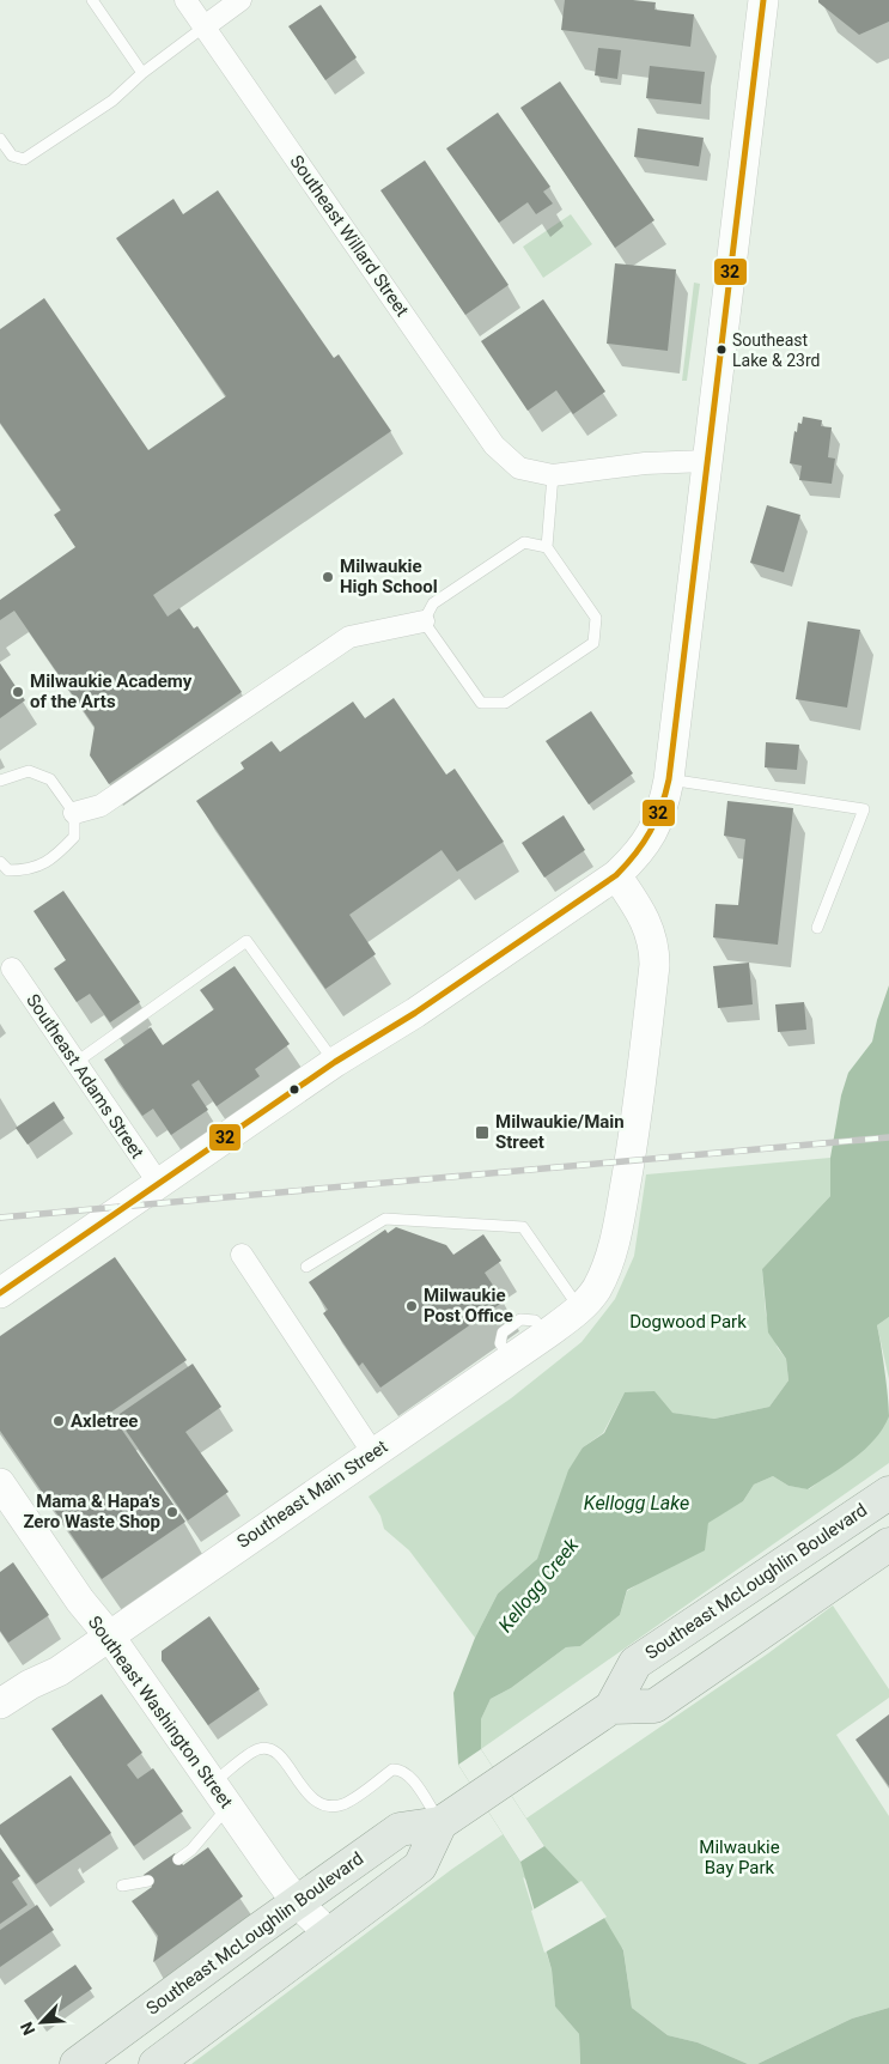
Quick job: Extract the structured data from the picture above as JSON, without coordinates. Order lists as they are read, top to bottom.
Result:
{
  "streets": {
    "main road": ["Southeast McLoughlin Boulevard"],
    "street": [
      "Southeast Willard Street",
      "Southeast Adams Street",
      "Southeast Main Street",
      "Southeast Washington Street"
    ]
  },
  "crossings": [
    ["Southeast Main Street", "Southeast Washington Street"],
    ["Southeast McLoughlin Boulevard", "Southeast Washington Street"]
  ],
  "water": ["Kellogg Lake", "Kellogg Creek"],
  "parks": ["Dogwood Park", "Milwaukie Bay Park"],
  "places": {
    "other": [
      "Southeast Lake & 23rd",
      "Milwaukie High School",
      "Milwaukie Academy of the Arts",
      "Milwaukie Post Office",
      "Axletree",
      "Mama & Hapa's Zero Waste Shop"
    ],
    "transit": ["Milwaukie/Main Street"]
  },
  "lines": ["transit line 32"],
  "north": "bottom left"
}
